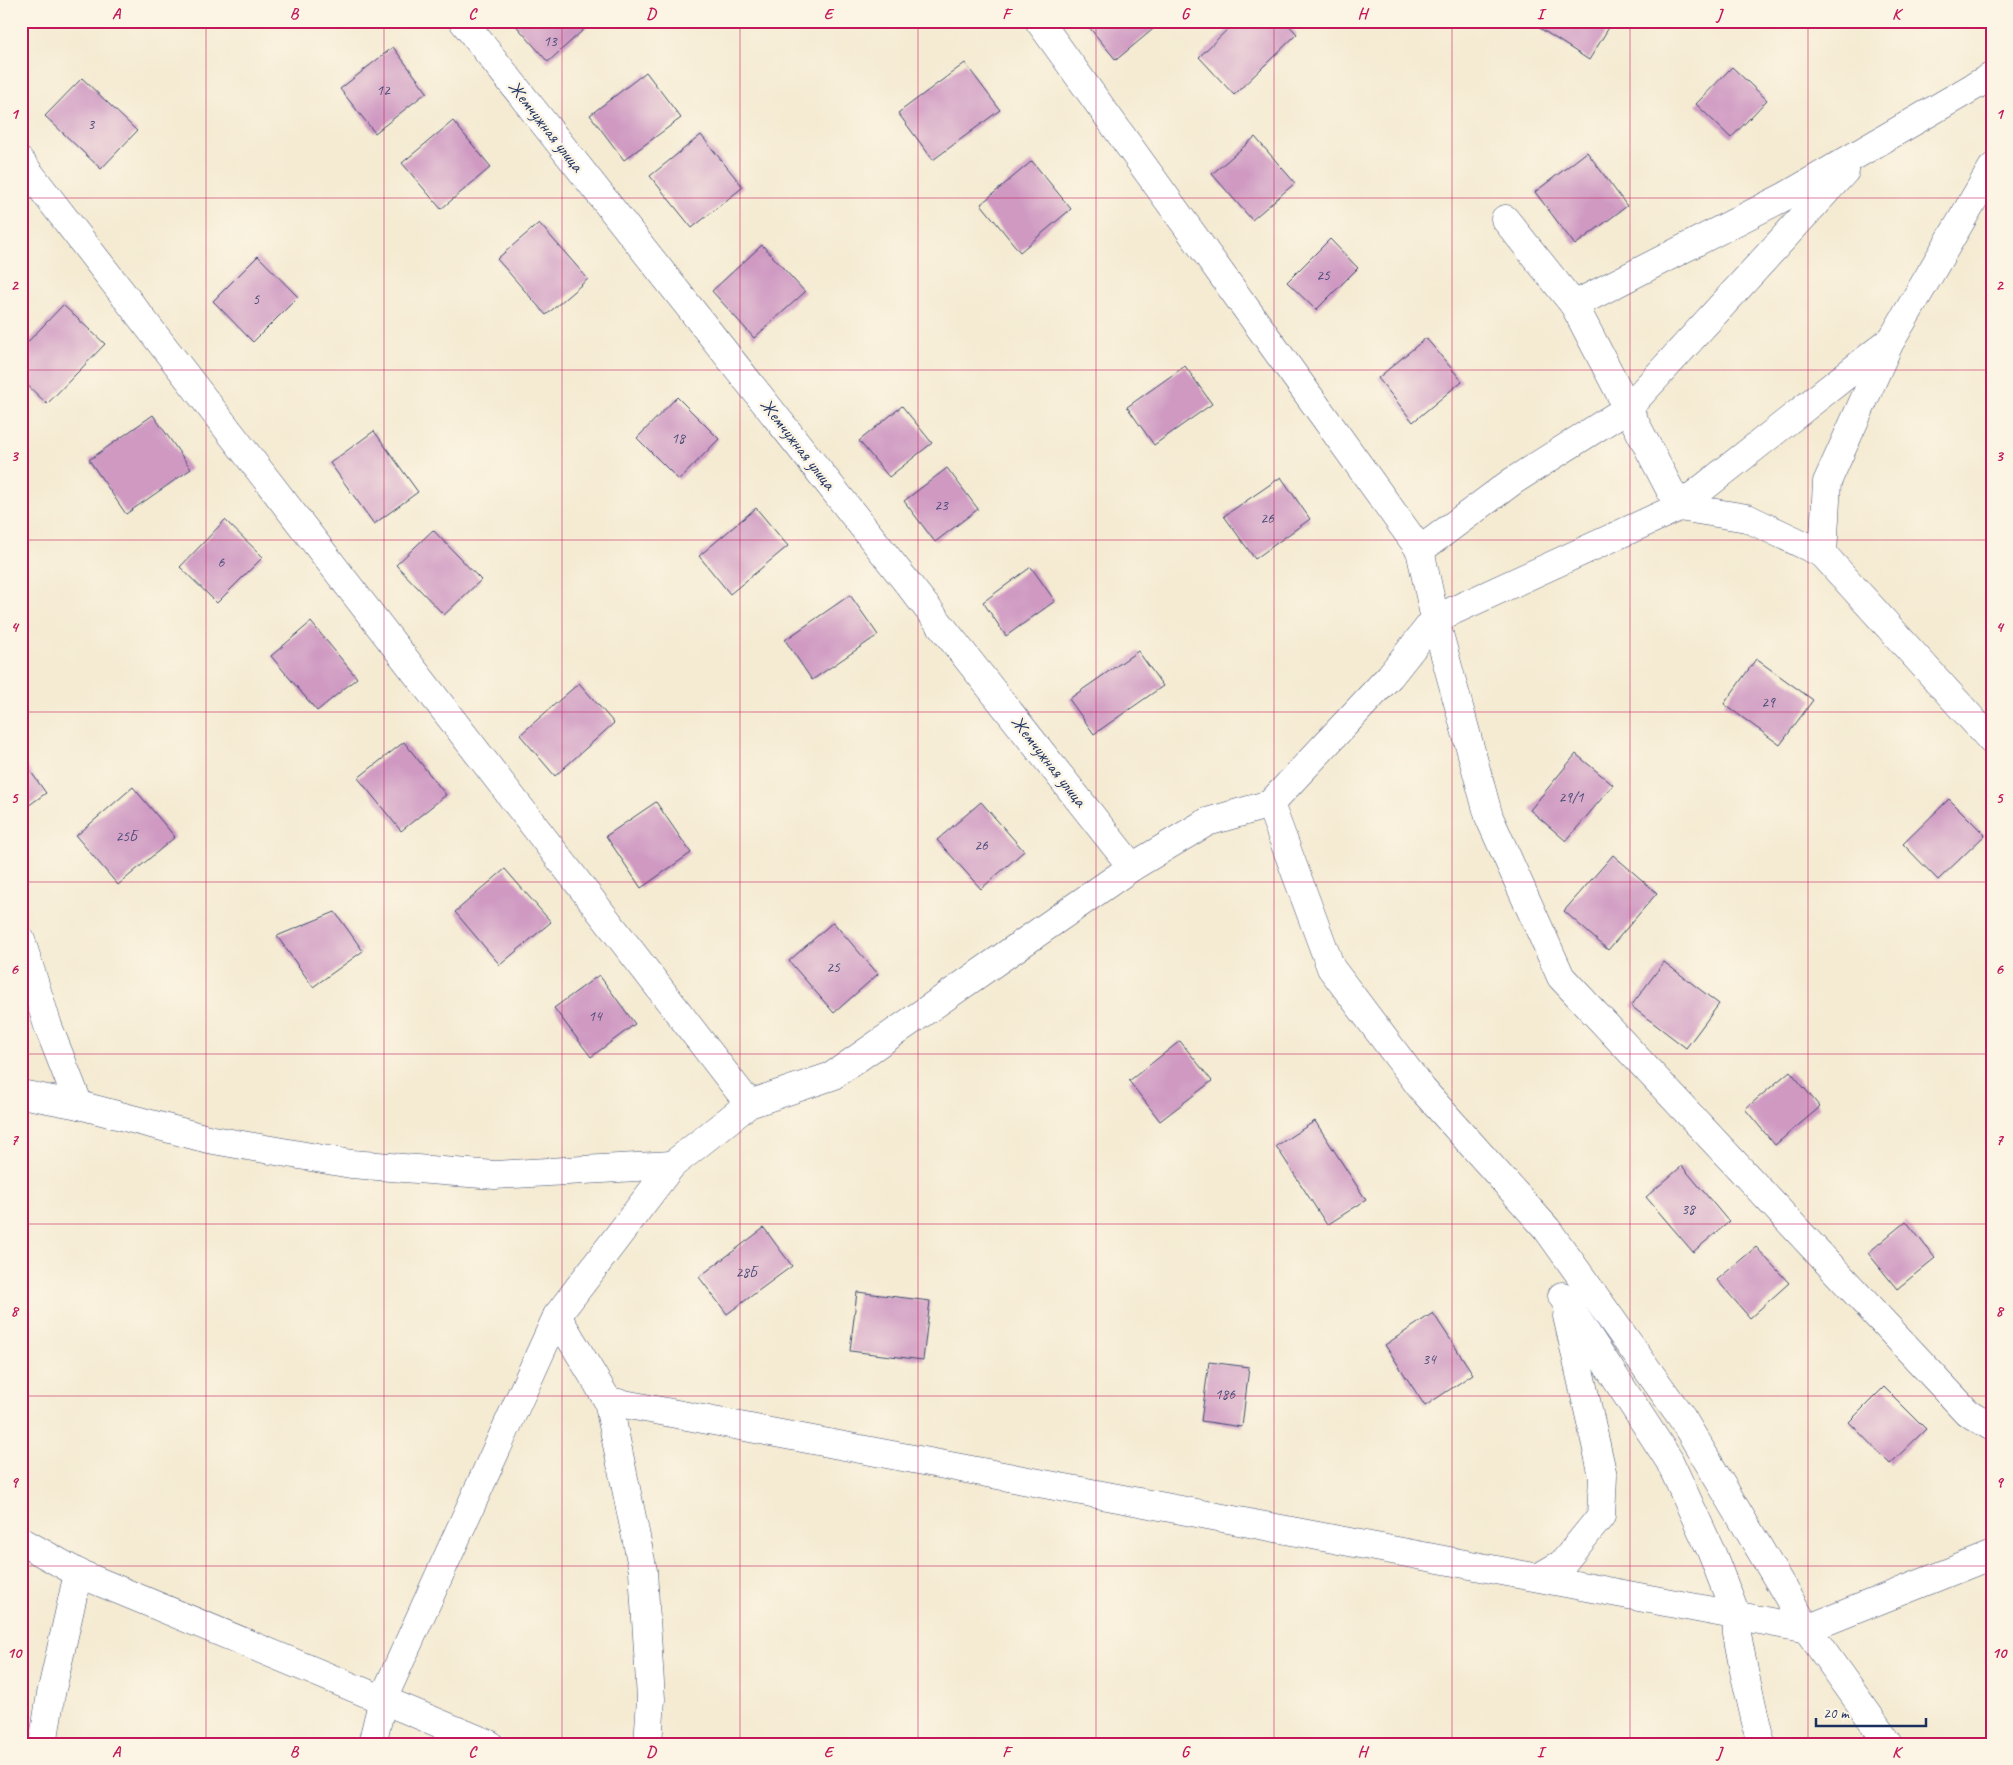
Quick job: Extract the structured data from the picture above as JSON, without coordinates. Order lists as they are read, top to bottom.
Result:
{
  "streets": {
    "street": ["Жемчужная улица"]
  },
  "house_numbers": [
    "13",
    "12",
    "3",
    "25",
    "5",
    "18",
    "23",
    "26",
    "6",
    "29",
    "29/1",
    "25Б",
    "26",
    "25",
    "14",
    "38",
    "28Б",
    "34",
    "186"
  ],
  "scale_bar": "20 m",
  "grid": {
    "columns": [
      "A",
      "B",
      "C",
      "D",
      "E",
      "F",
      "G",
      "H",
      "I",
      "J",
      "K"
    ],
    "rows": [
      "1",
      "2",
      "3",
      "4",
      "5",
      "6",
      "7",
      "8",
      "9",
      "10"
    ]
  }
}
